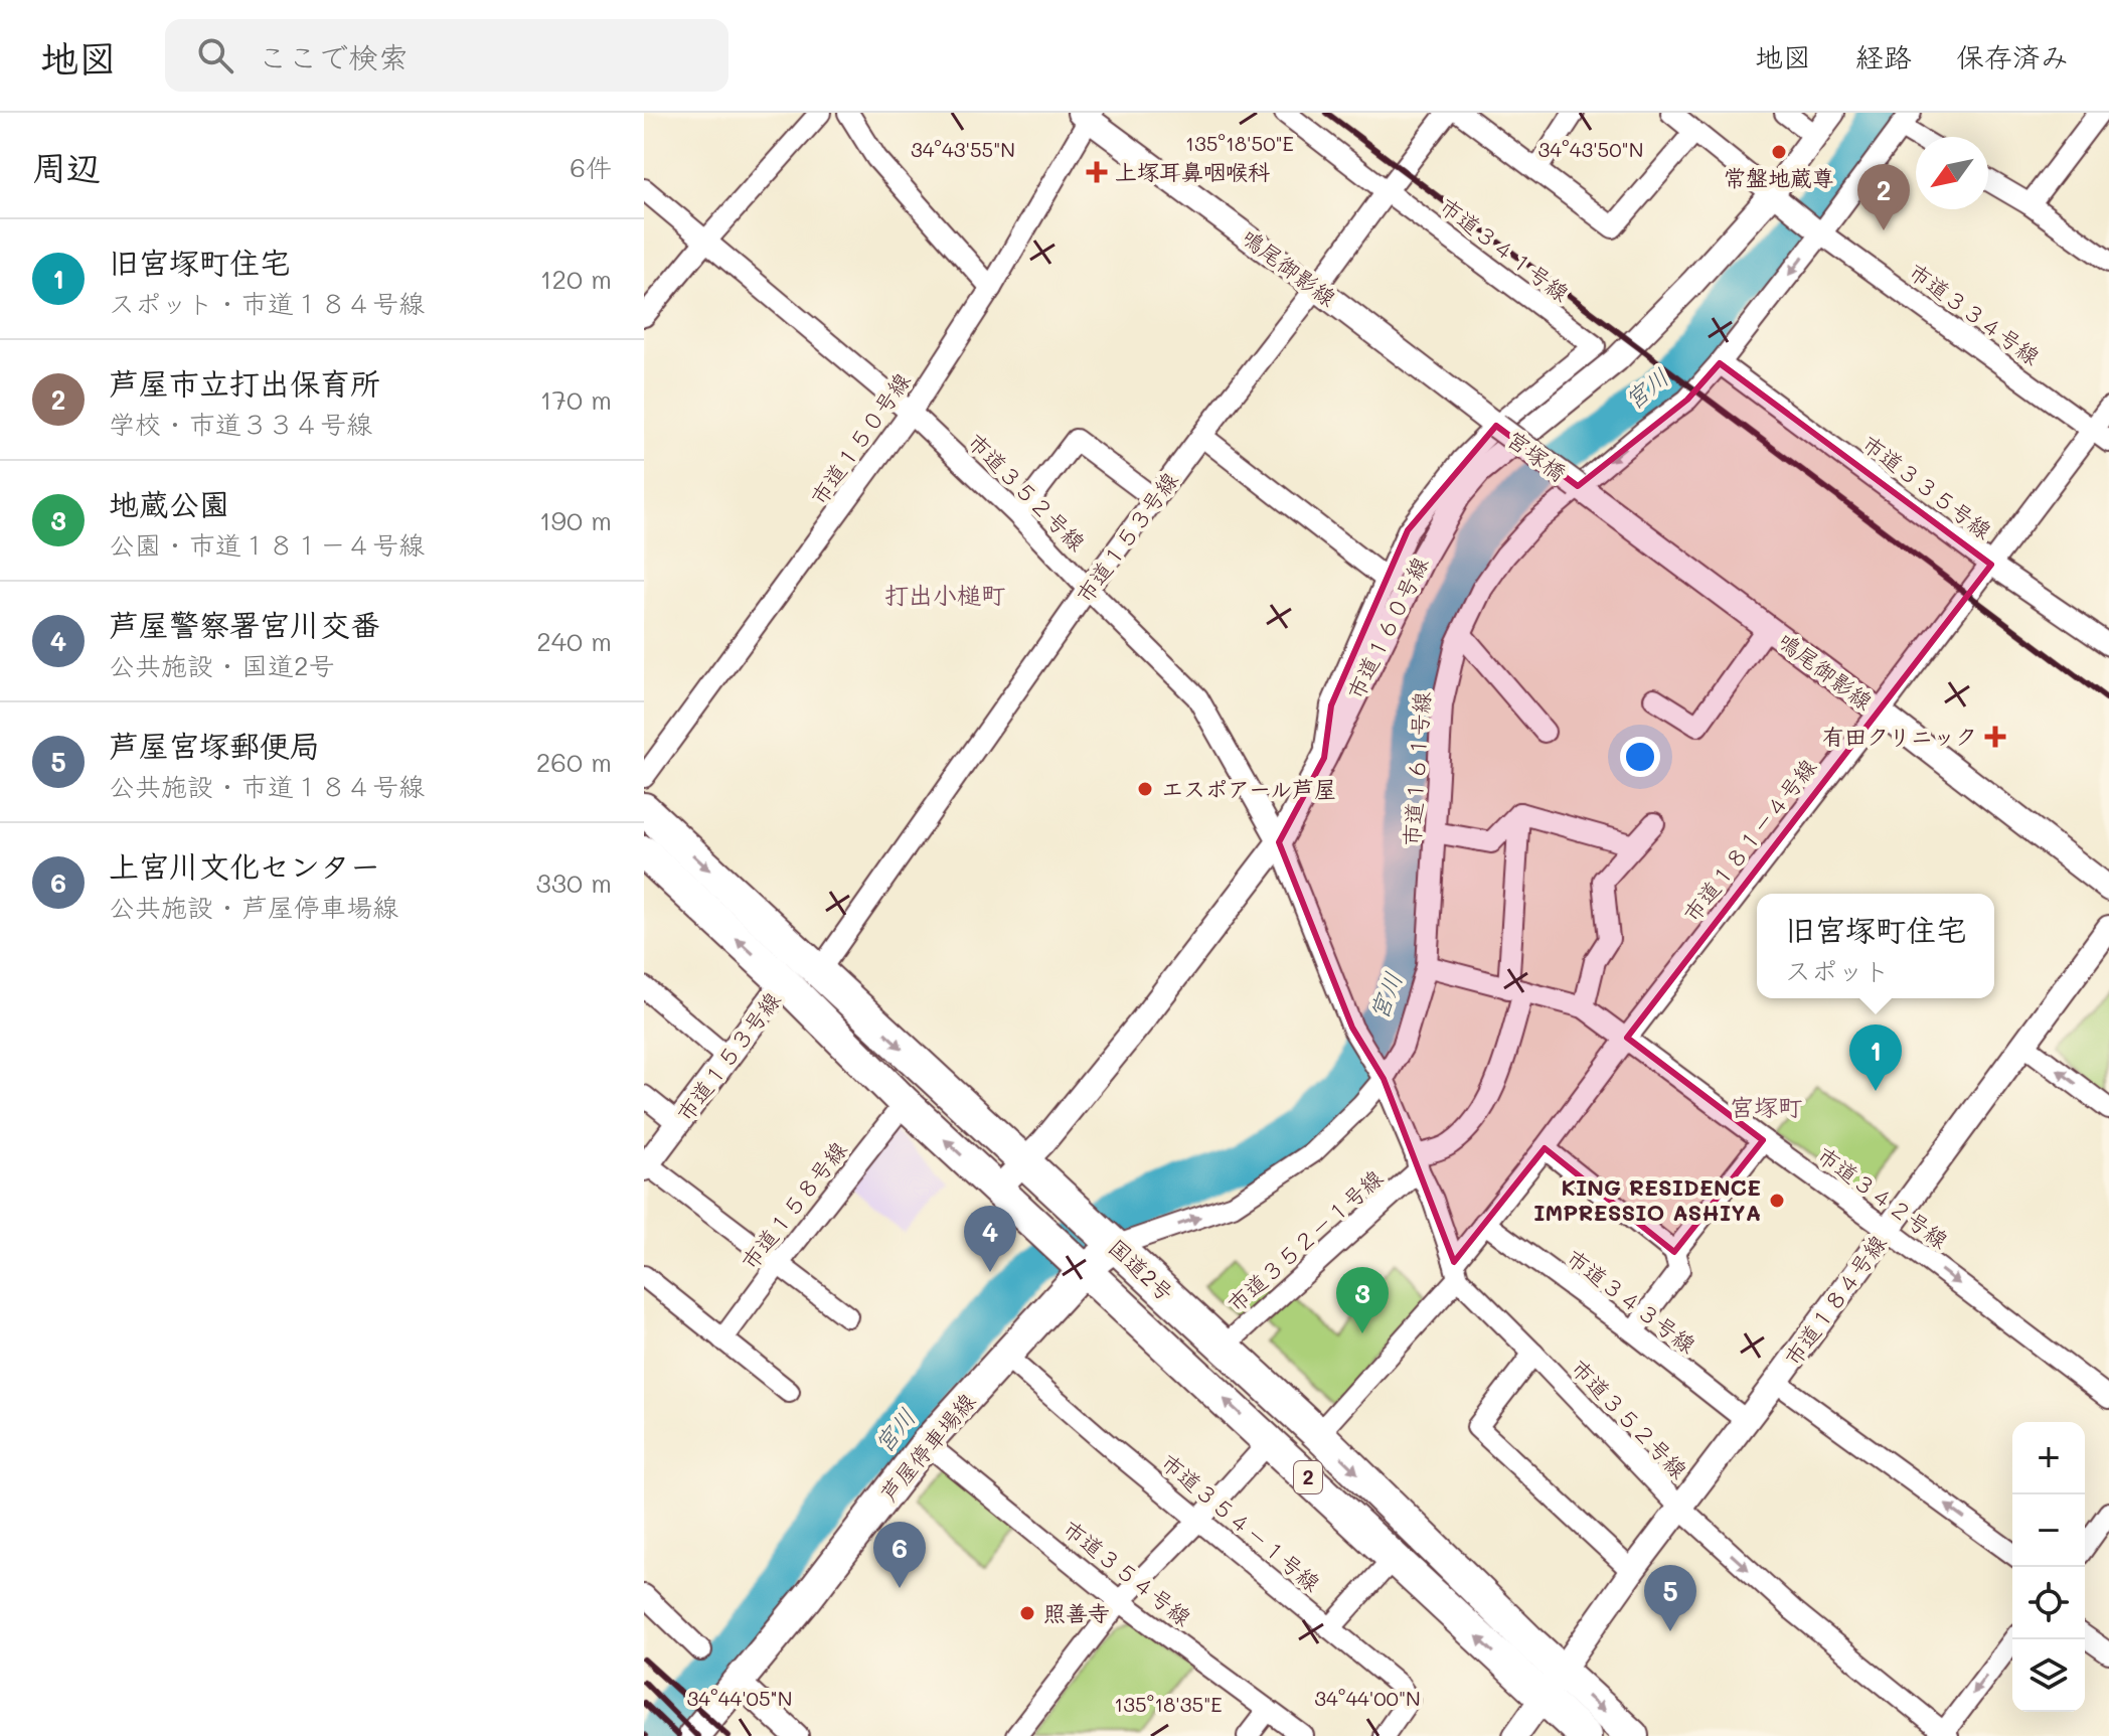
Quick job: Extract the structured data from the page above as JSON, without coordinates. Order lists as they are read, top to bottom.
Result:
{
  "streets": {
    "highway": ["国道2号", "2"],
    "main road": ["芦屋停車場線"],
    "street": [
      "市道３４１号線",
      "鳴尾御影線",
      "市道３３４号線",
      "市道１５０号線",
      "宮塚橋",
      "市道３３５号線",
      "市道３５２号線",
      "市道１５３号線",
      "市道１６０号線",
      "市道１６１号線",
      "市道１８１－４号線",
      "市道３４２号線",
      "市道１５８号線",
      "市道３５２－１号線",
      "市道１８４号線",
      "市道３４３号線",
      "市道３５４－１号線",
      "市道３５４号線"
    ]
  },
  "crossings": [
    ["市道３４１号線", "鳴尾御影線"],
    ["市道３４１号線", "宮塚橋"],
    ["市道３４１号線", "市道１５３号線"],
    ["鳴尾御影線", "市道１５０号線"],
    ["鳴尾御影線", "宮塚橋"],
    ["鳴尾御影線", "市道１５３号線"],
    ["鳴尾御影線", "市道１６１号線"],
    ["鳴尾御影線", "市道１８１－４号線"],
    ["市道３３４号線", "市道１６０号線"],
    ["市道３３４号線", "市道１６１号線"],
    ["市道３３４号線", "市道１８１－４号線"],
    ["市道１５０号線", "市道３５２号線"],
    ["宮塚橋", "市道１６１号線"],
    ["市道３３５号線", "市道１６１号線"],
    ["市道３３５号線", "市道１８１－４号線"],
    ["市道３５２号線", "市道１５３号線"],
    ["市道３５２号線", "市道１６０号線"],
    ["市道３５２号線", "市道１６１号線"],
    ["市道３５２号線", "市道１８１－４号線"],
    ["市道３５２号線", "市道３５２－１号線"],
    ["市道３５２号線", "市道１８４号線"],
    ["市道１５３号線", "国道2号"],
    ["市道１６０号線", "国道2号"],
    ["市道１６１号線", "市道３４２号線"],
    ["市道１６１号線", "国道2号"],
    ["市道１６１号線", "芦屋停車場線"],
    ["市道１８１－４号線", "市道３４２号線"],
    ["市道１８１－４号線", "国道2号"],
    ["市道１８１－４号線", "市道３４３号線"],
    ["市道３４２号線", "市道１８４号線"],
    ["市道１５８号線", "国道2号"],
    ["市道３５２－１号線", "国道2号"],
    ["国道2号", "市道１８４号線"],
    ["国道2号", "芦屋停車場線"],
    ["市道１８４号線", "市道３４３号線"],
    ["芦屋停車場線", "市道３５４－１号線"],
    ["芦屋停車場線", "市道３５４号線"]
  ],
  "districts": ["打出小槌町", "宮塚町"],
  "water": ["宮川"],
  "places": {
    "other": [
      "常盤地蔵尊",
      "エスポアール芦屋",
      "KING RESIDENCE IMPRESSIO ASHIYA",
      "照善寺"
    ],
    "health": ["上塚耳鼻咽喉科", "有田クリニック"]
  },
  "north": "bottom left",
  "page": {
    "header": "地図",
    "search": "ここで検索",
    "nav": ["地図", "経路", "保存済み"],
    "heading": ["周辺", "6件"],
    "pins": [
      "2",
      "1",
      "4",
      "3",
      "6",
      "5"
    ],
    "list": [
      {
        "mark": "1",
        "name": "旧宮塚町住宅",
        "note": "スポット · 市道１８４号線",
        "value": "120 m"
      },
      {
        "mark": "2",
        "name": "芦屋市立打出保育所",
        "note": "学校 · 市道３３４号線",
        "value": "170 m"
      },
      {
        "mark": "3",
        "name": "地蔵公園",
        "note": "公園 · 市道１８１－４号線",
        "value": "190 m"
      },
      {
        "mark": "4",
        "name": "芦屋警察署宮川交番",
        "note": "公共施設 · 国道2号",
        "value": "240 m"
      },
      {
        "mark": "5",
        "name": "芦屋宮塚郵便局",
        "note": "公共施設 · 市道１８４号線",
        "value": "260 m"
      },
      {
        "mark": "6",
        "name": "上宮川文化センター",
        "note": "公共施設 · 芦屋停車場線",
        "value": "330 m"
      }
    ],
    "popup": ["旧宮塚町住宅", "スポット"],
    "map_buttons": ["+", "−"]
  },
  "coordinates": [
    "135°18'50\"E",
    "34°43'55\"N",
    "34°43'50\"N",
    "34°44'05\"N",
    "34°44'00\"N",
    "135°18'35\"E"
  ]
}
